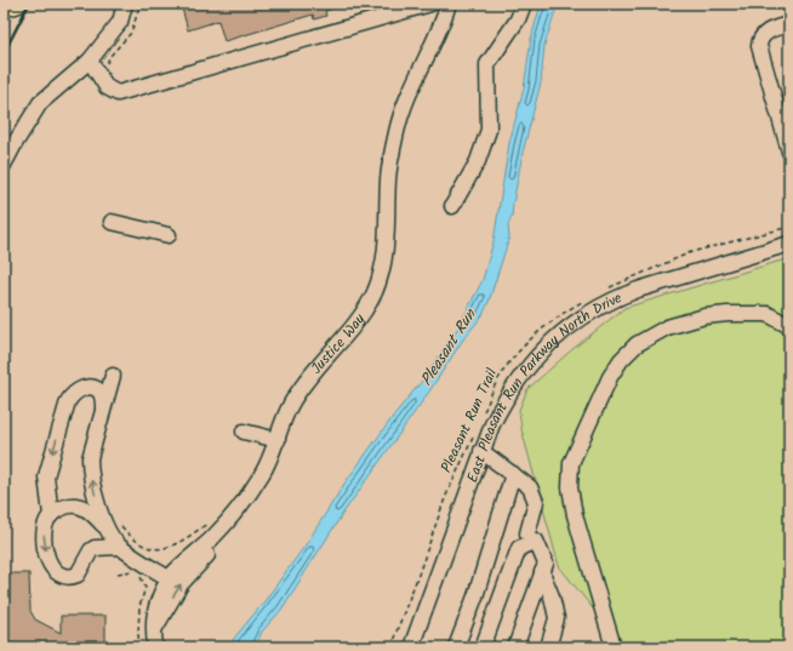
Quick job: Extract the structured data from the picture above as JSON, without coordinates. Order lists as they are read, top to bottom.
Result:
{
  "streets": {
    "street": ["Justice Way", "East Pleasant Run Parkway North Drive"],
    "path": ["Pleasant Run Trail"]
  },
  "water": ["Pleasant Run"]
}
